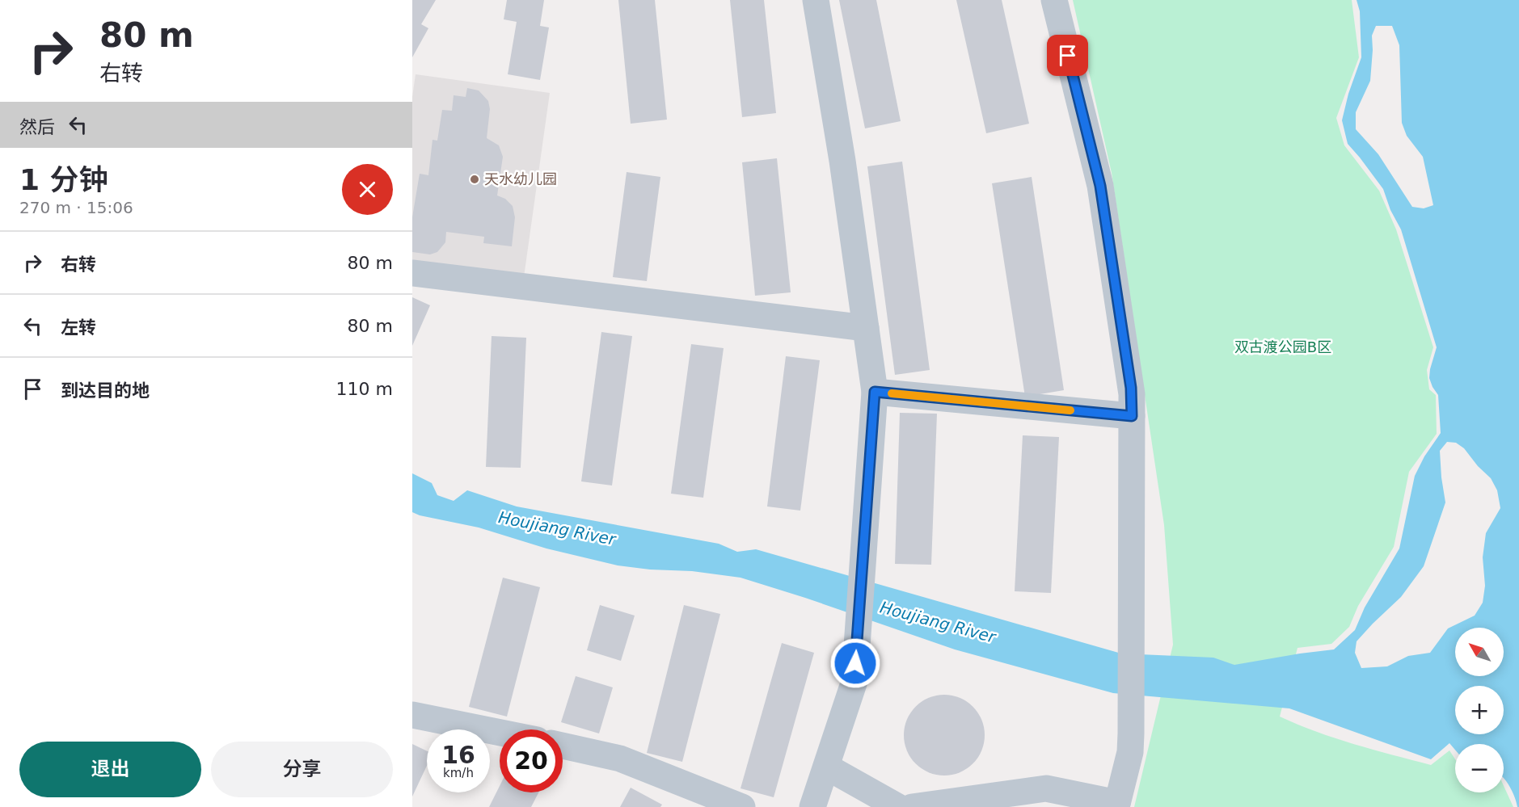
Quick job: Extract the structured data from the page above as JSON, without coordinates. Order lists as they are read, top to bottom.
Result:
{
  "water": ["Houjiang River"],
  "parks": ["双古渡公园B区"],
  "places": ["天水幼儿园"],
  "north": "top left",
  "page": {
    "turn": ["80 m", "右转"],
    "then": "然后",
    "heading": ["1 分钟", "270 m · 15:06"],
    "list": [
      {
        "name": "右转",
        "value": "80 m"
      },
      {
        "name": "左转",
        "value": "80 m"
      },
      {
        "name": "到达目的地",
        "value": "110 m"
      }
    ],
    "map_buttons": ["+", "−"],
    "speed": "16 km/h",
    "limit": "20",
    "buttons": ["退出", "分享"]
  }
}
